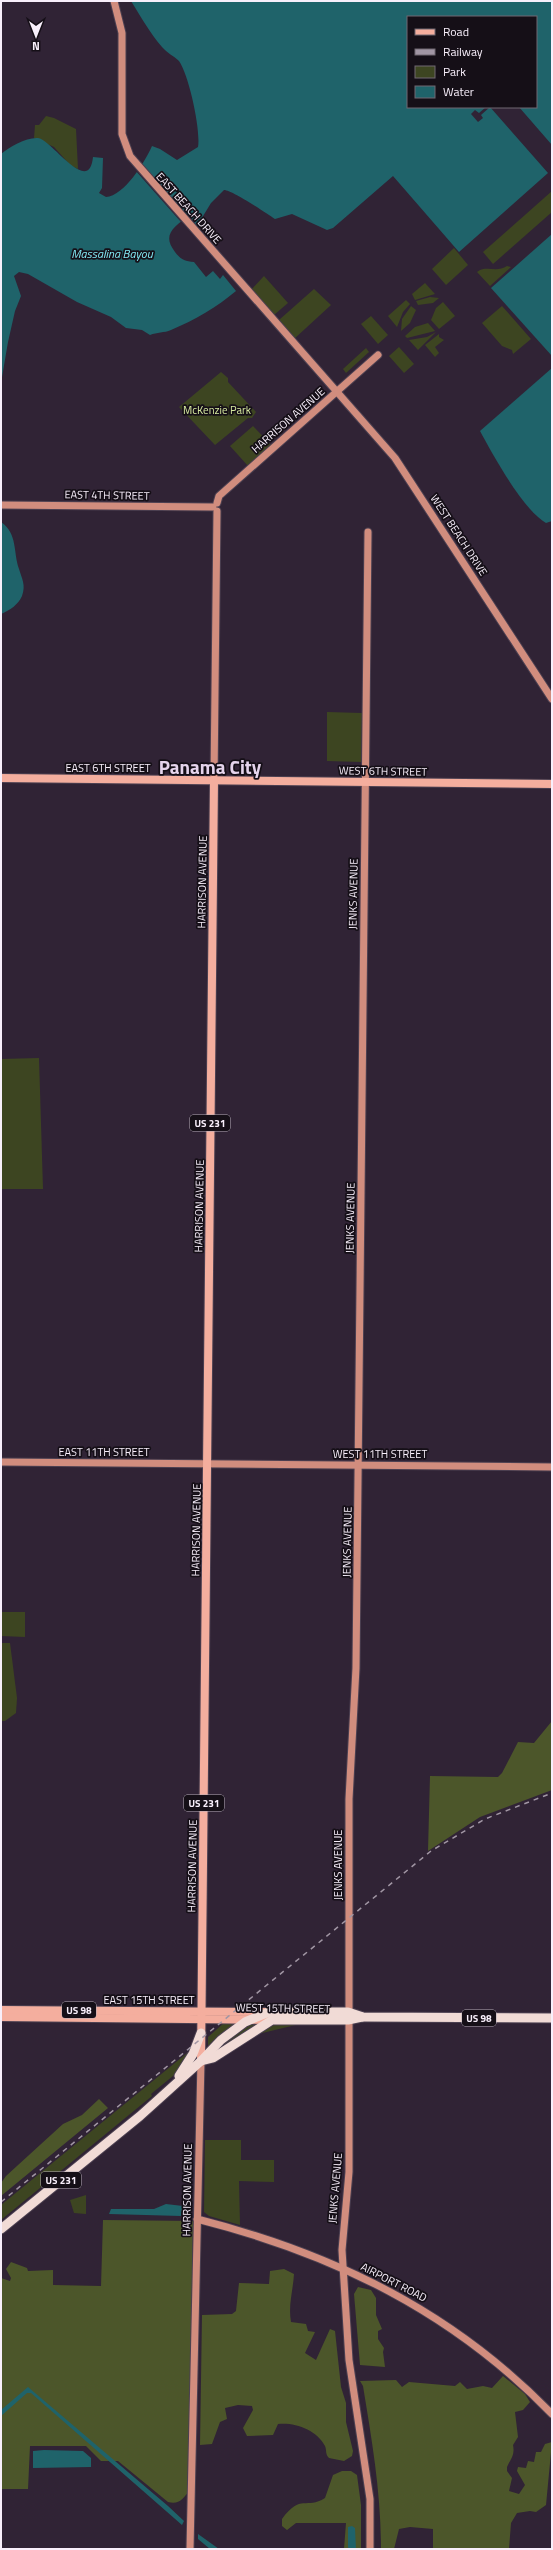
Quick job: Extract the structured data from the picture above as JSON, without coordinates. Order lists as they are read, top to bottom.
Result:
{
  "streets": {
    "highway": ["US 231", "WEST 15TH STREET", "US 98"],
    "main road": [
      "HARRISON AVENUE",
      "EAST 6TH STREET",
      "WEST 6TH STREET",
      "EAST 15TH STREET"
    ],
    "street": [
      "EAST BEACH DRIVE",
      "EAST 4TH STREET",
      "WEST BEACH DRIVE",
      "JENKS AVENUE",
      "EAST 11TH STREET",
      "WEST 11TH STREET",
      "AIRPORT ROAD"
    ]
  },
  "crossings": [
    ["EAST BEACH DRIVE", "HARRISON AVENUE"],
    ["EAST BEACH DRIVE", "WEST BEACH DRIVE"],
    ["HARRISON AVENUE", "EAST 4TH STREET"],
    ["HARRISON AVENUE", "WEST BEACH DRIVE"],
    ["HARRISON AVENUE", "EAST 6TH STREET"],
    ["HARRISON AVENUE", "WEST 6TH STREET"],
    ["HARRISON AVENUE", "US 231"],
    ["HARRISON AVENUE", "EAST 11TH STREET"],
    ["HARRISON AVENUE", "WEST 11TH STREET"],
    ["HARRISON AVENUE", "EAST 15TH STREET"],
    ["HARRISON AVENUE", "WEST 15TH STREET"],
    ["HARRISON AVENUE", "AIRPORT ROAD"],
    ["EAST 6TH STREET", "WEST 6TH STREET"],
    ["WEST 6TH STREET", "JENKS AVENUE"],
    ["JENKS AVENUE", "WEST 11TH STREET"],
    ["JENKS AVENUE", "WEST 15TH STREET"],
    ["JENKS AVENUE", "AIRPORT ROAD"],
    ["EAST 11TH STREET", "WEST 11TH STREET"],
    ["EAST 15TH STREET", "WEST 15TH STREET"]
  ],
  "districts": ["Panama City"],
  "water": ["Massalina Bayou"],
  "parks": ["McKenzie Park"],
  "legend": [
    "Road",
    "Railway",
    "Park",
    "Water"
  ],
  "north": "bottom"
}
